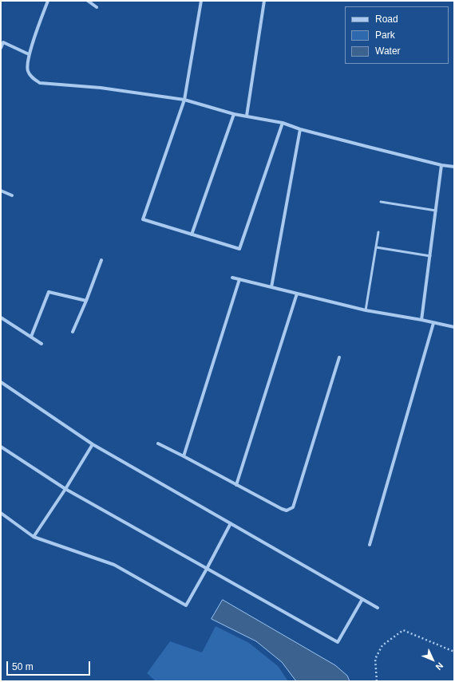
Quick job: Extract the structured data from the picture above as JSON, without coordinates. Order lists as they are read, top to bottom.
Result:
{
  "legend": ["Road", "Park", "Water"],
  "scale_bar": "50 m",
  "north": "bottom right"
}
